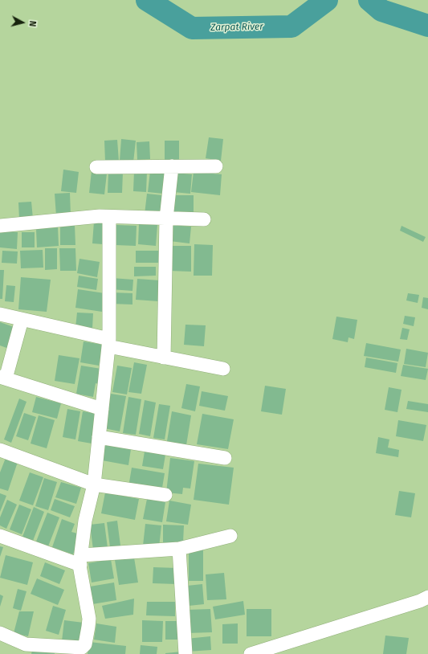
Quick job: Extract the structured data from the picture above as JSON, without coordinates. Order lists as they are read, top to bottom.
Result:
{
  "water": ["Zarpat River"],
  "north": "right"
}
